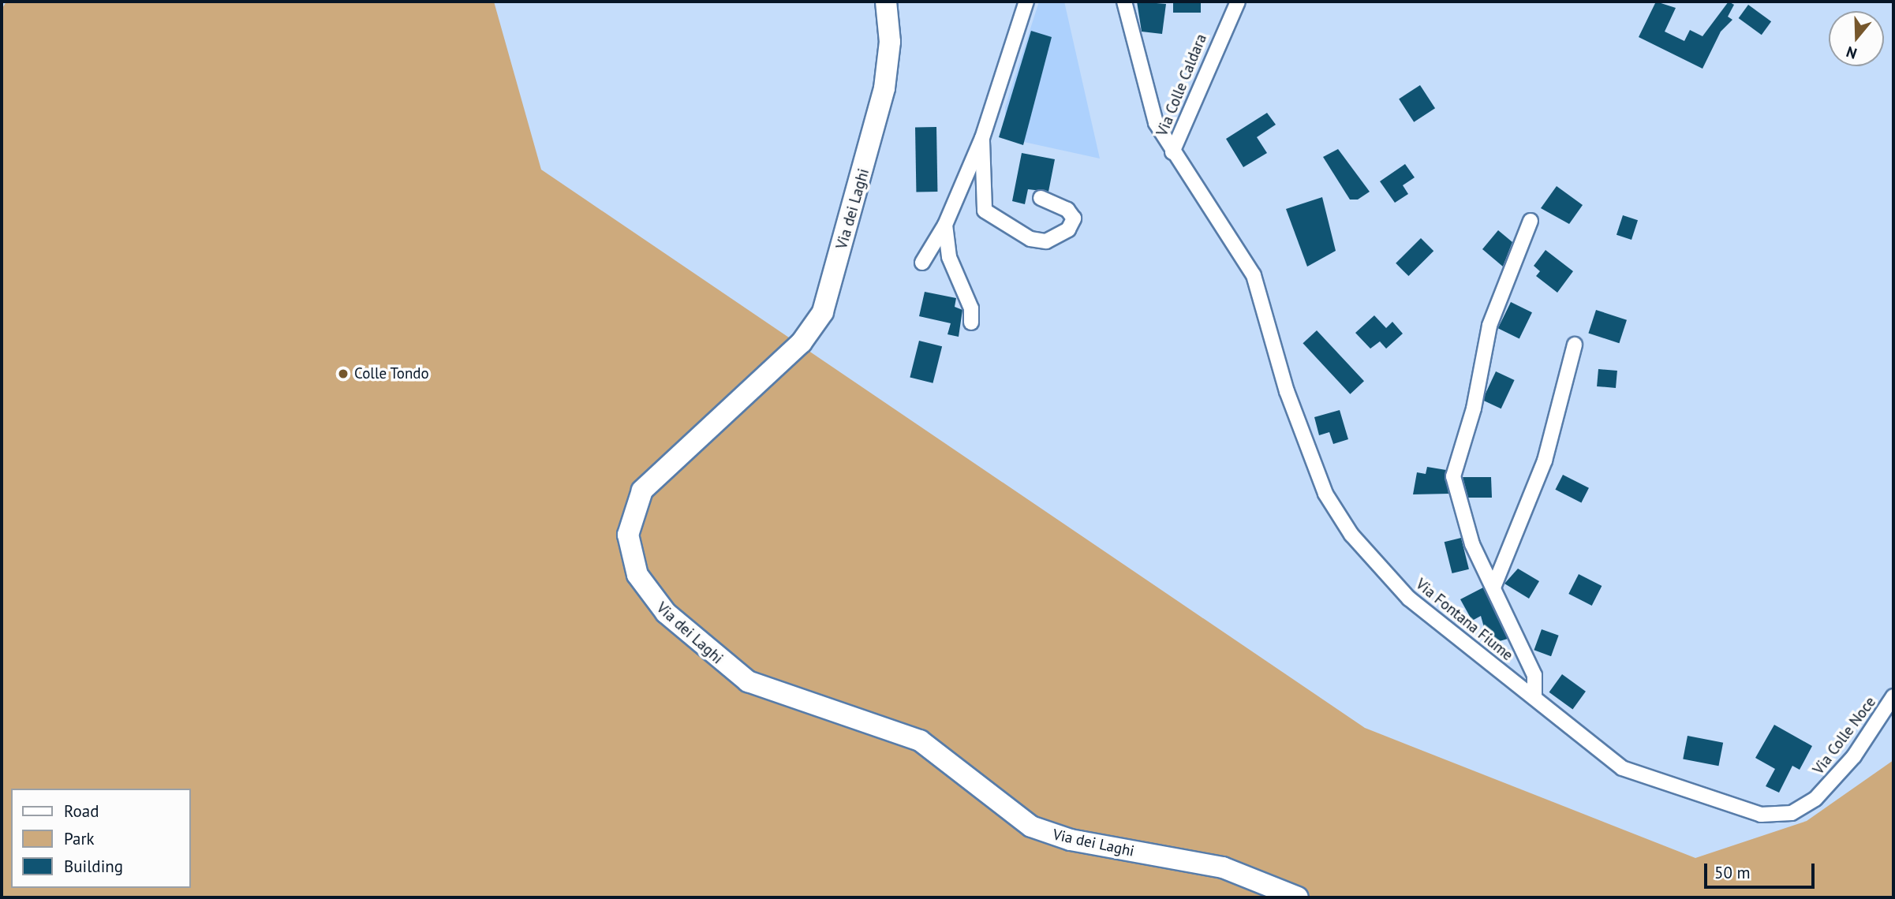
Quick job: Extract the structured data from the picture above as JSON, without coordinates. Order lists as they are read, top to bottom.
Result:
{
  "streets": {
    "main road": ["Via dei Laghi"],
    "street": ["Via Colle Caldara", "Via Fontana Fiume", "Via Colle Noce"]
  },
  "crossings": [
    ["Via Colle Caldara", "Via Fontana Fiume"],
    ["Via Fontana Fiume", "Via Colle Noce"]
  ],
  "places": ["Colle Tondo"],
  "legend": ["Road", "Park", "Building"],
  "scale_bar": "50 m",
  "north": "bottom"
}
